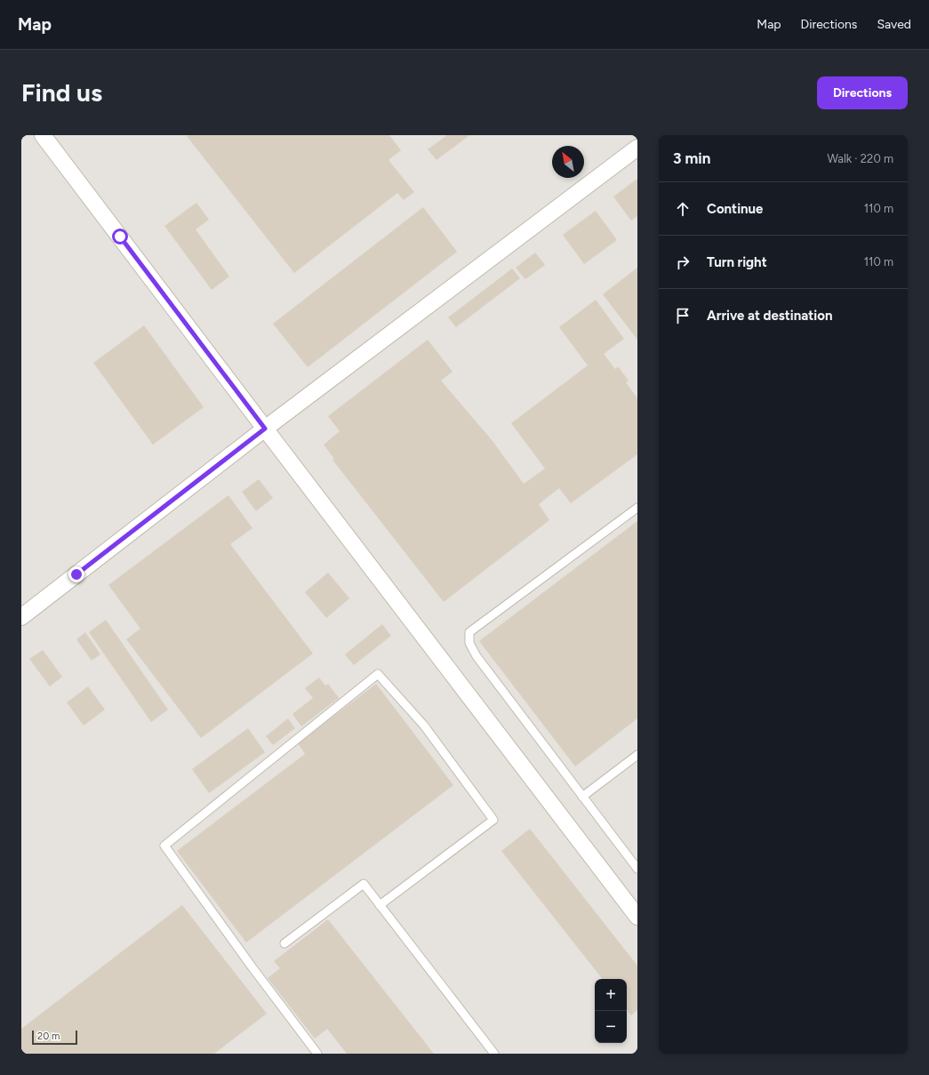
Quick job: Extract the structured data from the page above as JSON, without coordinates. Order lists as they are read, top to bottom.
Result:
{
  "scale_bar": "20 m",
  "north": "top left",
  "page": {
    "header": "Map",
    "nav": ["Map", "Directions", "Saved"],
    "buttons": "Directions",
    "title": "Find us",
    "heading": ["3 min", "Walk · 220 m"],
    "list": [
      ["Continue", "110 m"],
      ["Turn right", "110 m"],
      "Arrive at destination"
    ],
    "map_buttons": ["+", "−"],
    "scale": "20 m"
  }
}
